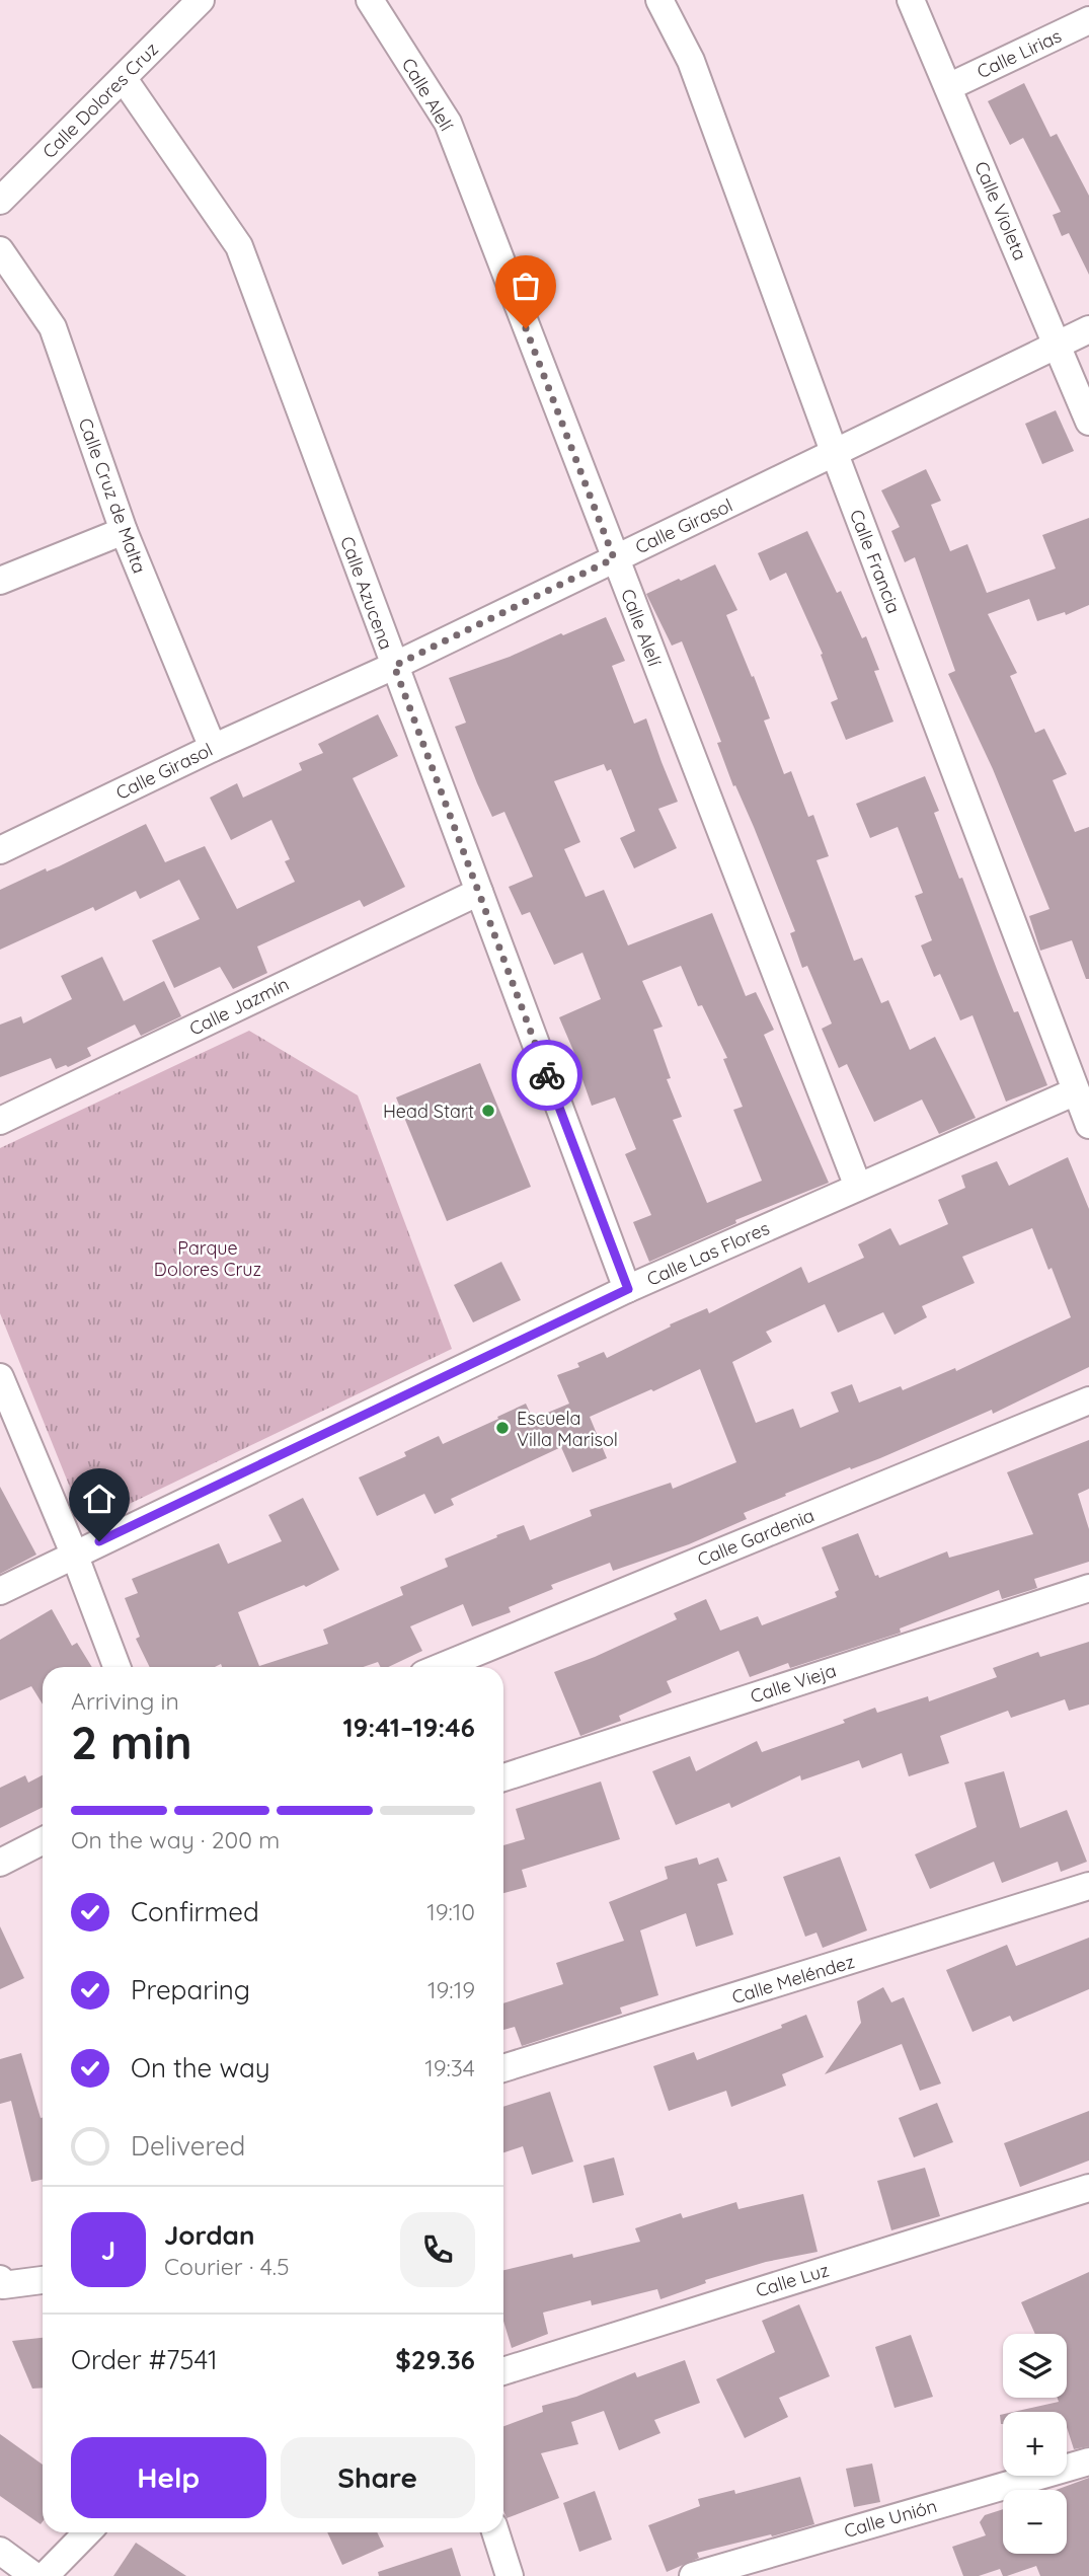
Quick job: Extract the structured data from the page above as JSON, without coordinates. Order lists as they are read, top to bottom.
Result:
{
  "streets": {
    "street": [
      "Calle Lirias",
      "Calle Alelí",
      "Calle Dolores Cruz",
      "Calle Violeta",
      "Calle Cruz de Malta",
      "Calle Girasol",
      "Calle Francia",
      "Calle Azucena",
      "Calle Jazmín",
      "Calle Las Flores",
      "Calle Gardenia",
      "Calle Vieja",
      "Calle Meléndez",
      "Calle Luz",
      "Calle Unión"
    ]
  },
  "crossings": [
    ["Calle Lirias", "Calle Violeta"],
    ["Calle Alelí", "Calle Girasol"],
    ["Calle Alelí", "Calle Las Flores"],
    ["Calle Dolores Cruz", "Calle Azucena"],
    ["Calle Violeta", "Calle Girasol"],
    ["Calle Cruz de Malta", "Calle Girasol"],
    ["Calle Girasol", "Calle Francia"],
    ["Calle Girasol", "Calle Azucena"],
    ["Calle Francia", "Calle Las Flores"],
    ["Calle Azucena", "Calle Jazmín"],
    ["Calle Azucena", "Calle Las Flores"]
  ],
  "parks": ["Parque Dolores Cruz"],
  "places": ["Head Start", "Escuela Villa Marisol"],
  "page": {
    "heading": ["2 min", "Arriving in", "19:41–19:46"],
    "panel": [
      "Jordan",
      "Courier · 4.5",
      "Order #7541",
      "$29.36"
    ],
    "bar": "On the way · 200 m",
    "list": [
      ["Confirmed", "19:10"],
      ["Preparing", "19:19"],
      ["On the way", "19:34"],
      "Delivered"
    ],
    "round": "J",
    "map_buttons": ["+", "−"],
    "buttons": ["Help", "Share"]
  }
}
